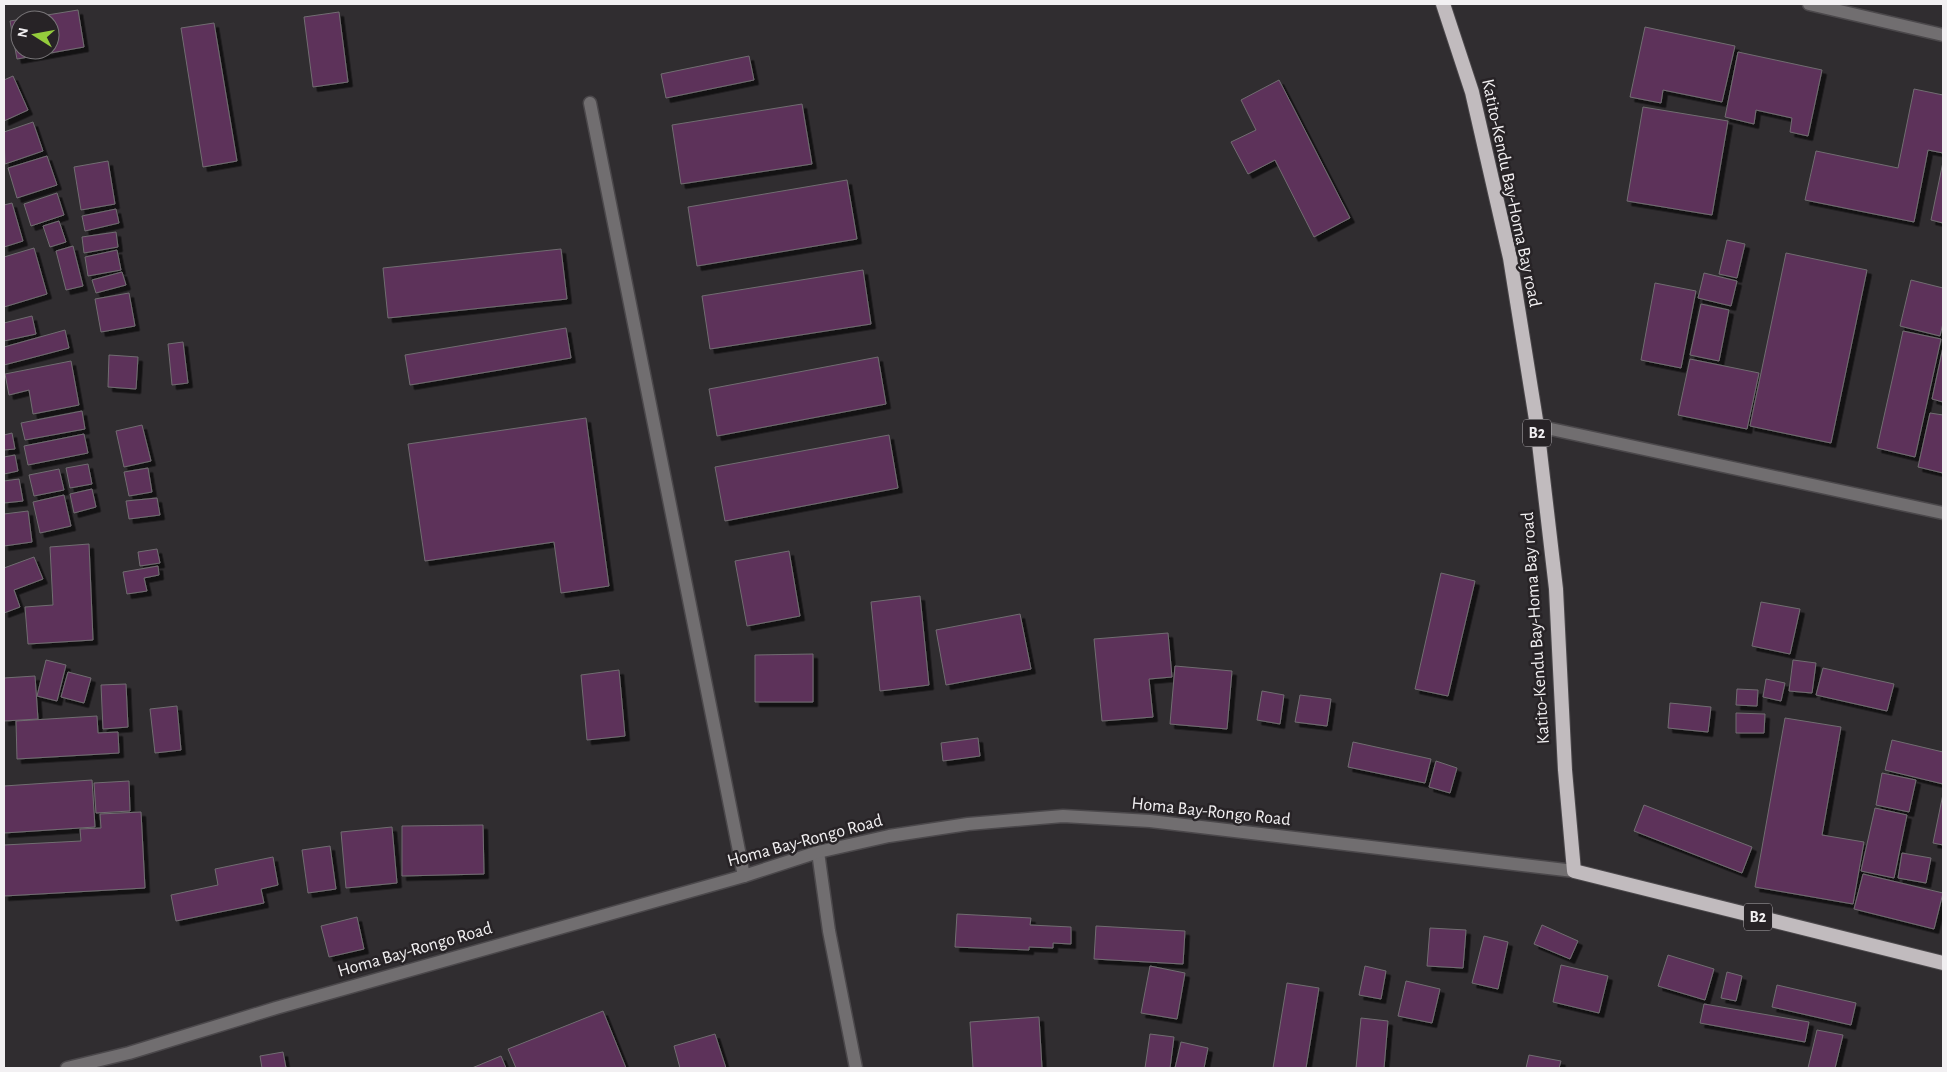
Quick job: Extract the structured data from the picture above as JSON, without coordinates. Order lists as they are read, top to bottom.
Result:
{
  "streets": {
    "highway": ["Katito-Kendu Bay-Homa Bay road", "B2"],
    "street": ["Homa Bay-Rongo Road"]
  },
  "crossings": [
    ["Katito-Kendu Bay-Homa Bay road", "B2"],
    ["Katito-Kendu Bay-Homa Bay road", "Homa Bay-Rongo Road"],
    ["B2", "Homa Bay-Rongo Road"]
  ],
  "north": "left"
}
